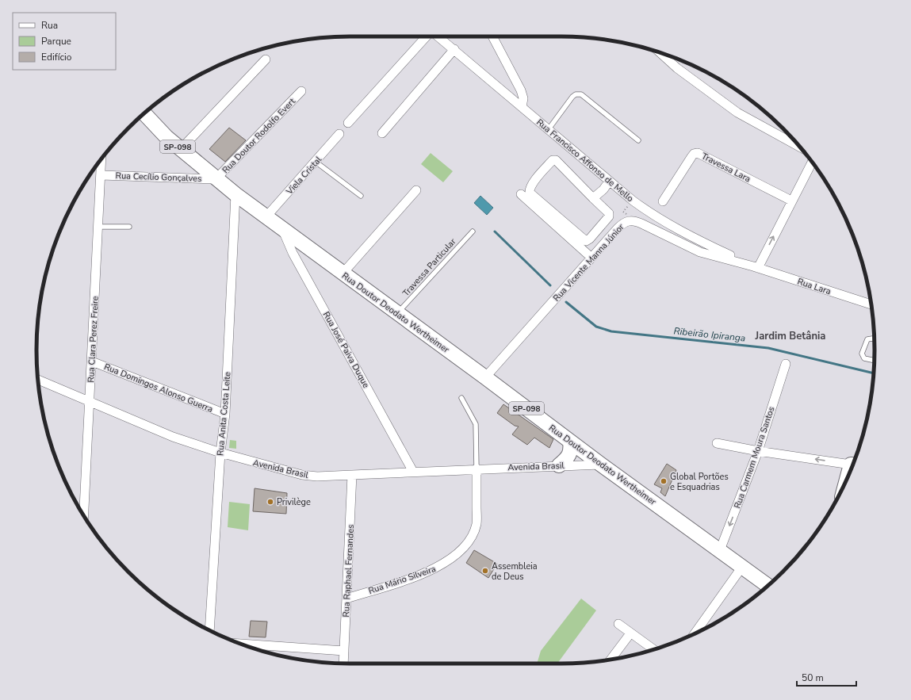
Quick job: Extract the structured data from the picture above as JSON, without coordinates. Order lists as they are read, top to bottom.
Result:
{
  "streets": {
    "main road": ["SP-098", "Rua Doutor Deodato Wertheimer"],
    "street": [
      "Rua Doutor Rodolfo Evert",
      "Rua Francisco Affonso de Mello",
      "Travessa Lara",
      "Viela Cristal",
      "Rua Cecílio Gonçalves",
      "Rua Vicente Manna Júnior",
      "Rua Lara",
      "Rua Clara Perez Freire",
      "Rua José Paiva Duque",
      "Rua Domingos Alonso Guerra",
      "Rua Anita Costa Leite",
      "Rua Carmem Moura Santos",
      "Avenida Brasil",
      "Rua Raphael Fernandes",
      "Rua Mário Silveira"
    ],
    "lane": ["Travessa Particular"]
  },
  "crossings": [
    ["Rua Doutor Rodolfo Evert", "SP-098"],
    ["Rua Doutor Rodolfo Evert", "Rua Cecílio Gonçalves"],
    ["SP-098", "Viela Cristal"],
    ["SP-098", "Rua Cecílio Gonçalves"],
    ["SP-098", "Rua Doutor Deodato Wertheimer"],
    ["SP-098", "Rua José Paiva Duque"],
    ["SP-098", "Rua Anita Costa Leite"],
    ["Rua Francisco Affonso de Mello", "Rua Vicente Manna Júnior"],
    ["Rua Francisco Affonso de Mello", "Rua Lara"],
    ["Rua Cecílio Gonçalves", "Rua Clara Perez Freire"],
    ["Rua Vicente Manna Júnior", "Rua Lara"],
    ["Rua Vicente Manna Júnior", "Rua Doutor Deodato Wertheimer"],
    ["Travessa Particular", "Rua Doutor Deodato Wertheimer"],
    ["Rua Doutor Deodato Wertheimer", "Rua José Paiva Duque"],
    ["Rua Doutor Deodato Wertheimer", "Rua Carmem Moura Santos"],
    ["Rua Doutor Deodato Wertheimer", "Avenida Brasil"],
    ["Rua Clara Perez Freire", "Rua Domingos Alonso Guerra"],
    ["Rua Clara Perez Freire", "Avenida Brasil"],
    ["Rua José Paiva Duque", "Avenida Brasil"],
    ["Rua Domingos Alonso Guerra", "Rua Anita Costa Leite"],
    ["Rua Anita Costa Leite", "Avenida Brasil"],
    ["Avenida Brasil", "Rua Raphael Fernandes"],
    ["Avenida Brasil", "Rua Mário Silveira"],
    ["Rua Raphael Fernandes", "Rua Mário Silveira"]
  ],
  "one_way": ["Rua Carmem Moura Santos"],
  "districts": ["Jardim Betânia"],
  "water": ["Ribeirão Ipiranga"],
  "places": ["Global Portões e Esquadrias", "Privilège", "Assembleia de Deus"],
  "legend": ["Rua", "Parque", "Edifício"],
  "scale_bar": "50 m"
}
